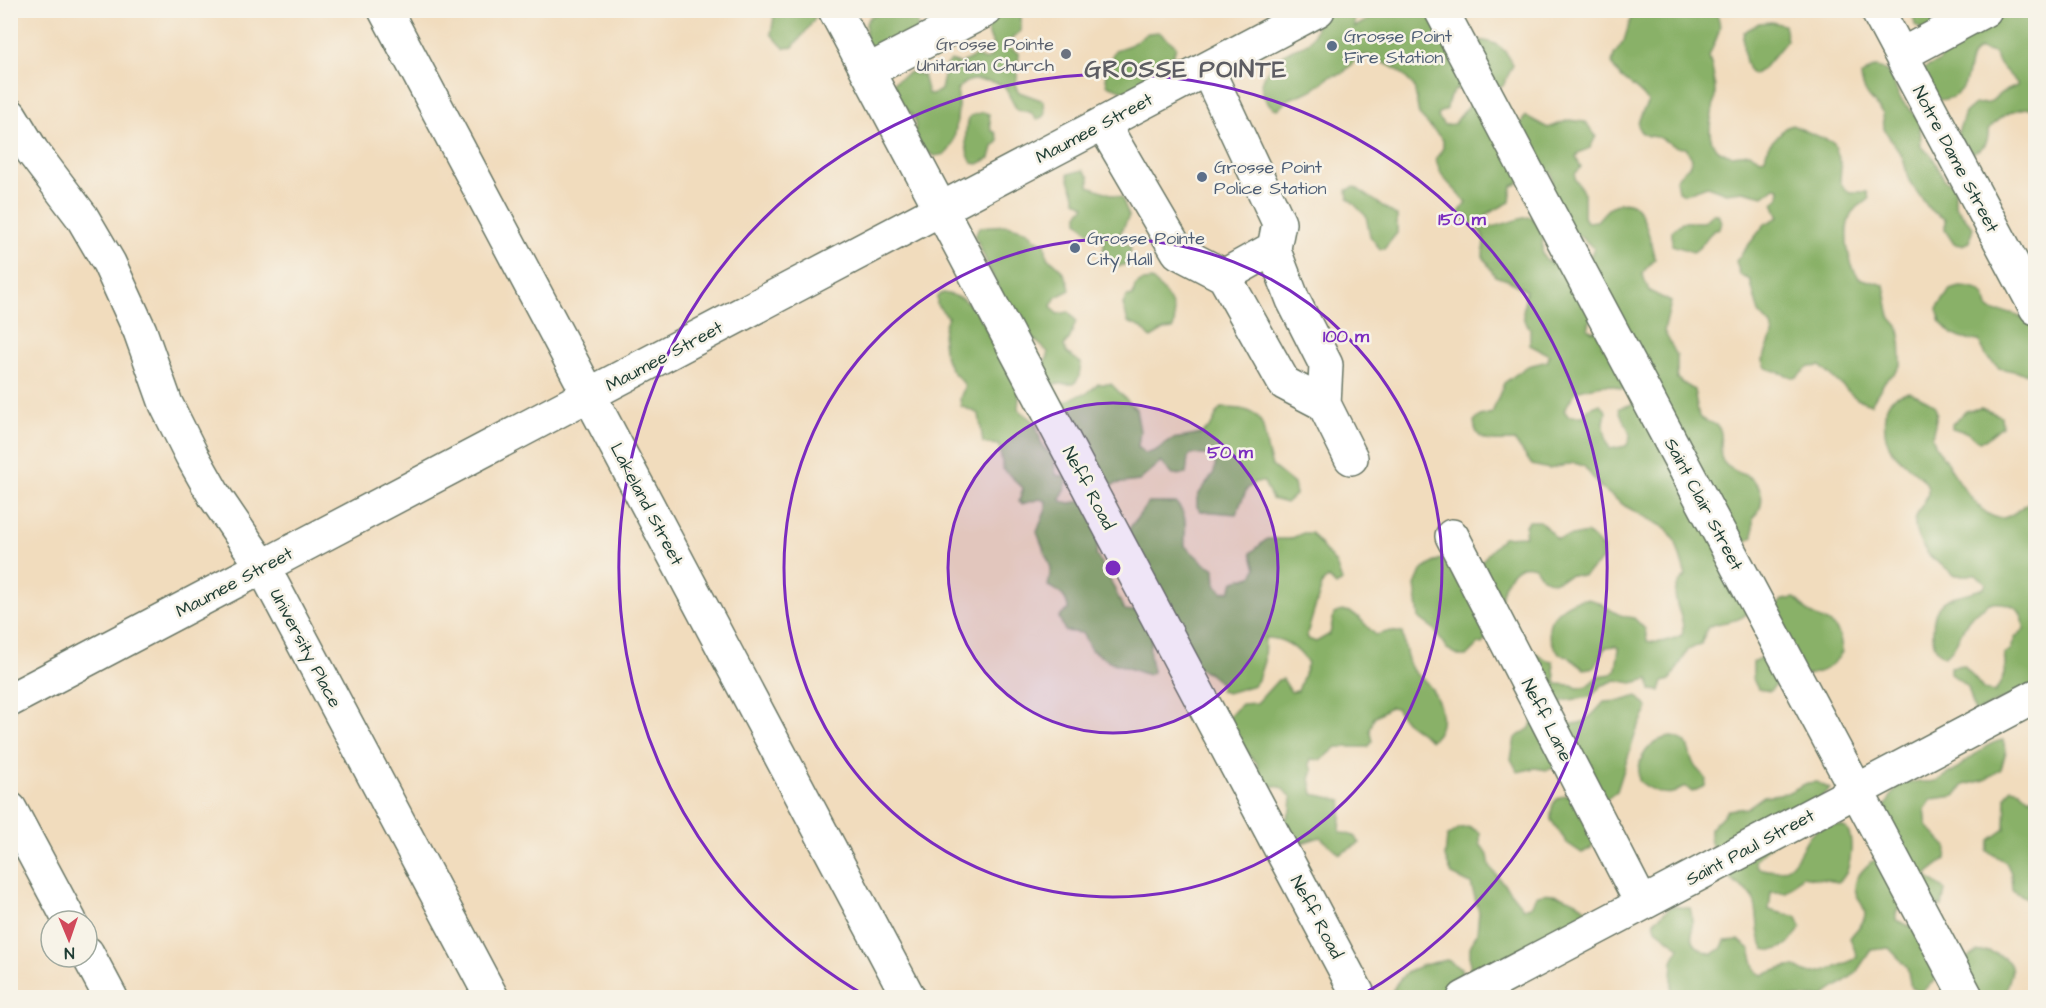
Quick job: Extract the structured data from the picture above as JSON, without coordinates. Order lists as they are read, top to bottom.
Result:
{
  "streets": {
    "street": [
      "Maumee Street",
      "Notre Dame Street",
      "Neff Road",
      "Lakeland Street",
      "Saint Clair Street",
      "University Place",
      "Neff Lane",
      "Saint Paul Street"
    ]
  },
  "crossings": [
    ["Maumee Street", "Neff Road"],
    ["Maumee Street", "Lakeland Street"],
    ["Maumee Street", "University Place"],
    ["Saint Clair Street", "Saint Paul Street"],
    ["Neff Lane", "Saint Paul Street"]
  ],
  "districts": ["GROSSE POINTE"],
  "places": [
    "Grosse Point Fire Station",
    "Grosse Pointe Unitarian Church",
    "Grosse Point Police Station",
    "Grosse Pointe City Hall"
  ],
  "north": "bottom",
  "rings": ["150 m", "100 m", "50 m"]
}
